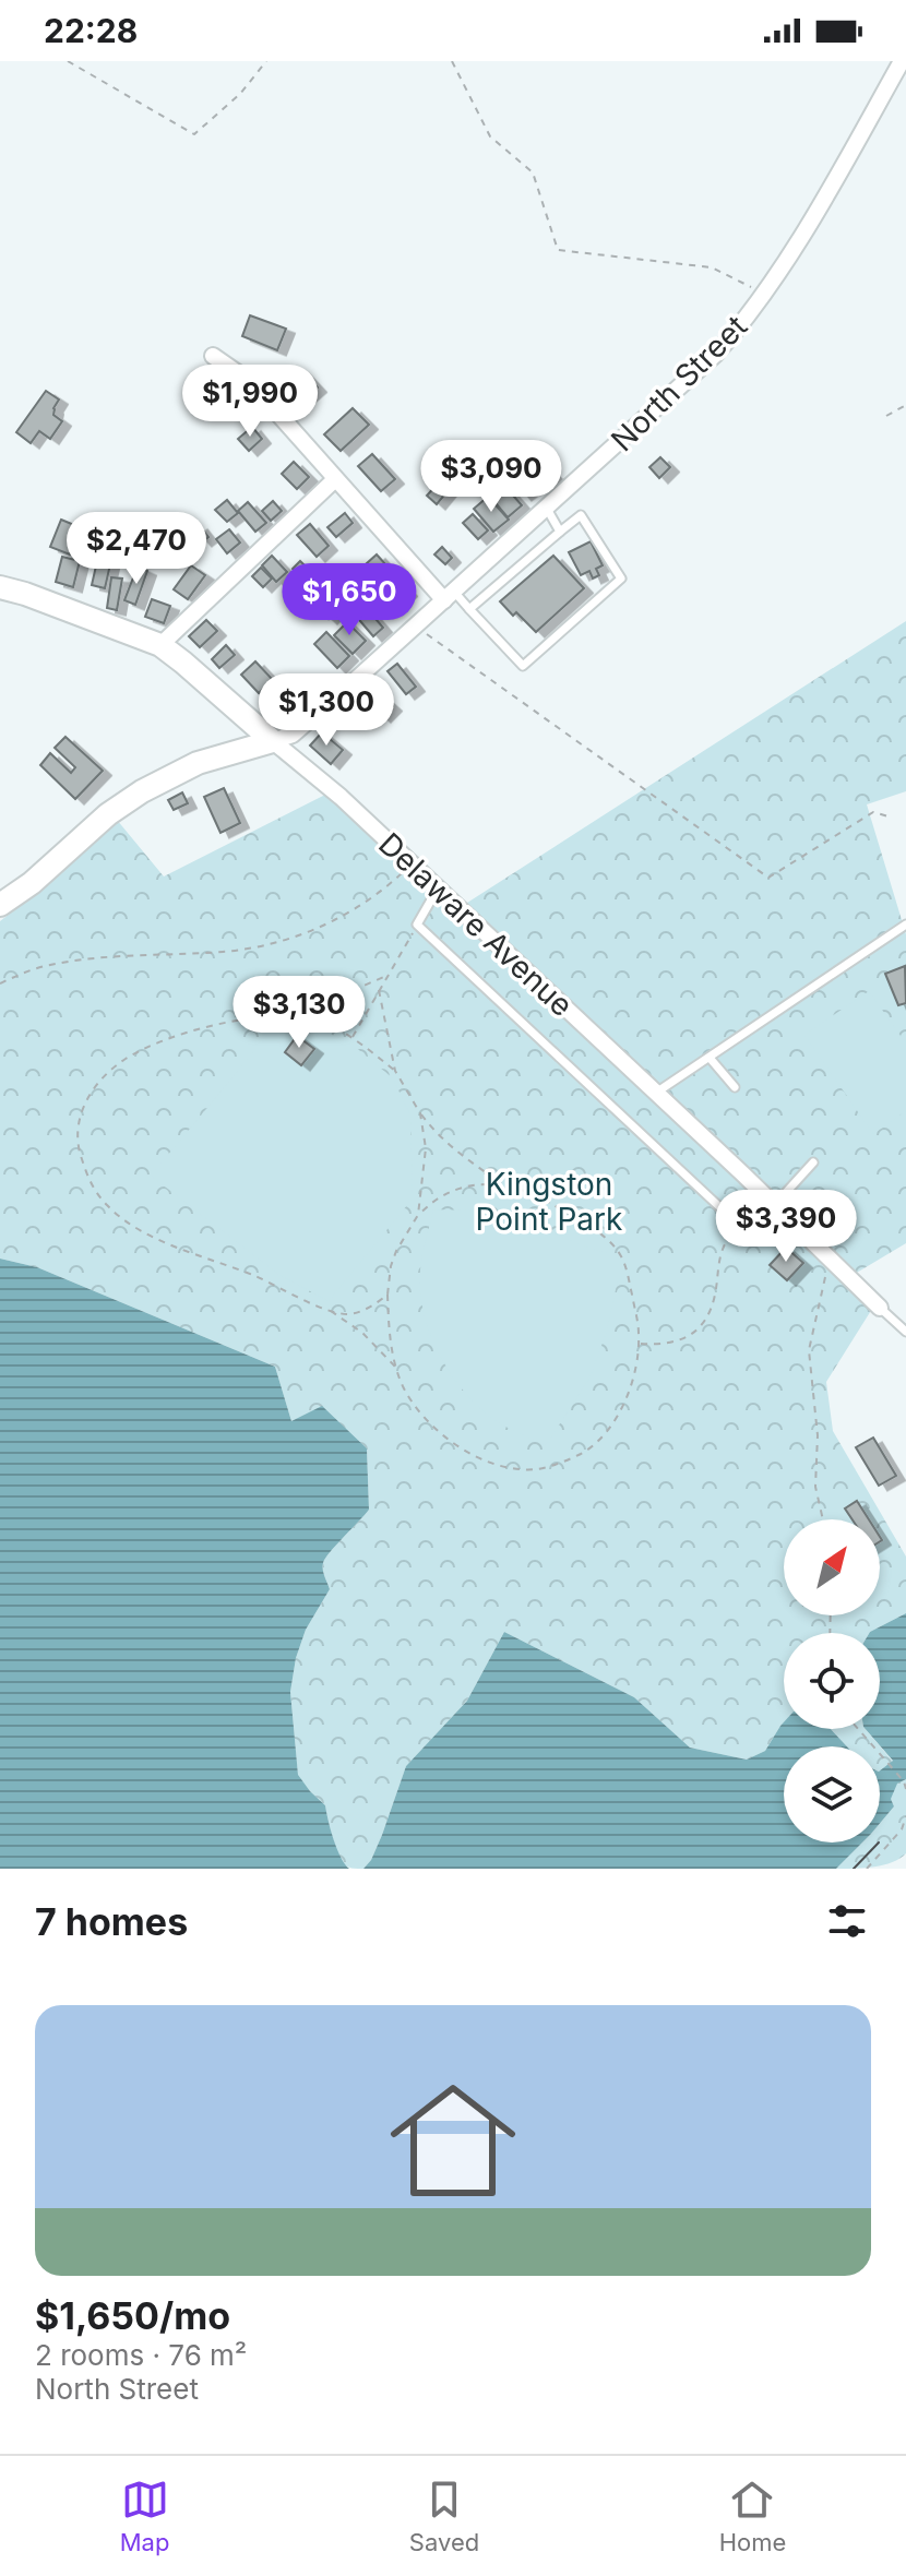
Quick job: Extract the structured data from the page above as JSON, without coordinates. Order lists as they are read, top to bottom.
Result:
{
  "streets": {
    "street": ["North Street", "Delaware Avenue"]
  },
  "crossings": [
    ["North Street", "Delaware Avenue"]
  ],
  "parks": ["Kingston Point Park"],
  "north": "top right",
  "page": {
    "status": "22:28",
    "price": [
      "$1,990",
      "$3,090",
      "$2,470",
      "$1,650",
      "$1,300",
      "$3,130",
      "$3,390"
    ],
    "heading": "7 homes",
    "list": [
      {
        "name": "$1,650/mo",
        "note": "2 rooms · 76 m² · North Street"
      }
    ],
    "tabs": ["Map", "Saved", "Home"]
  }
}
